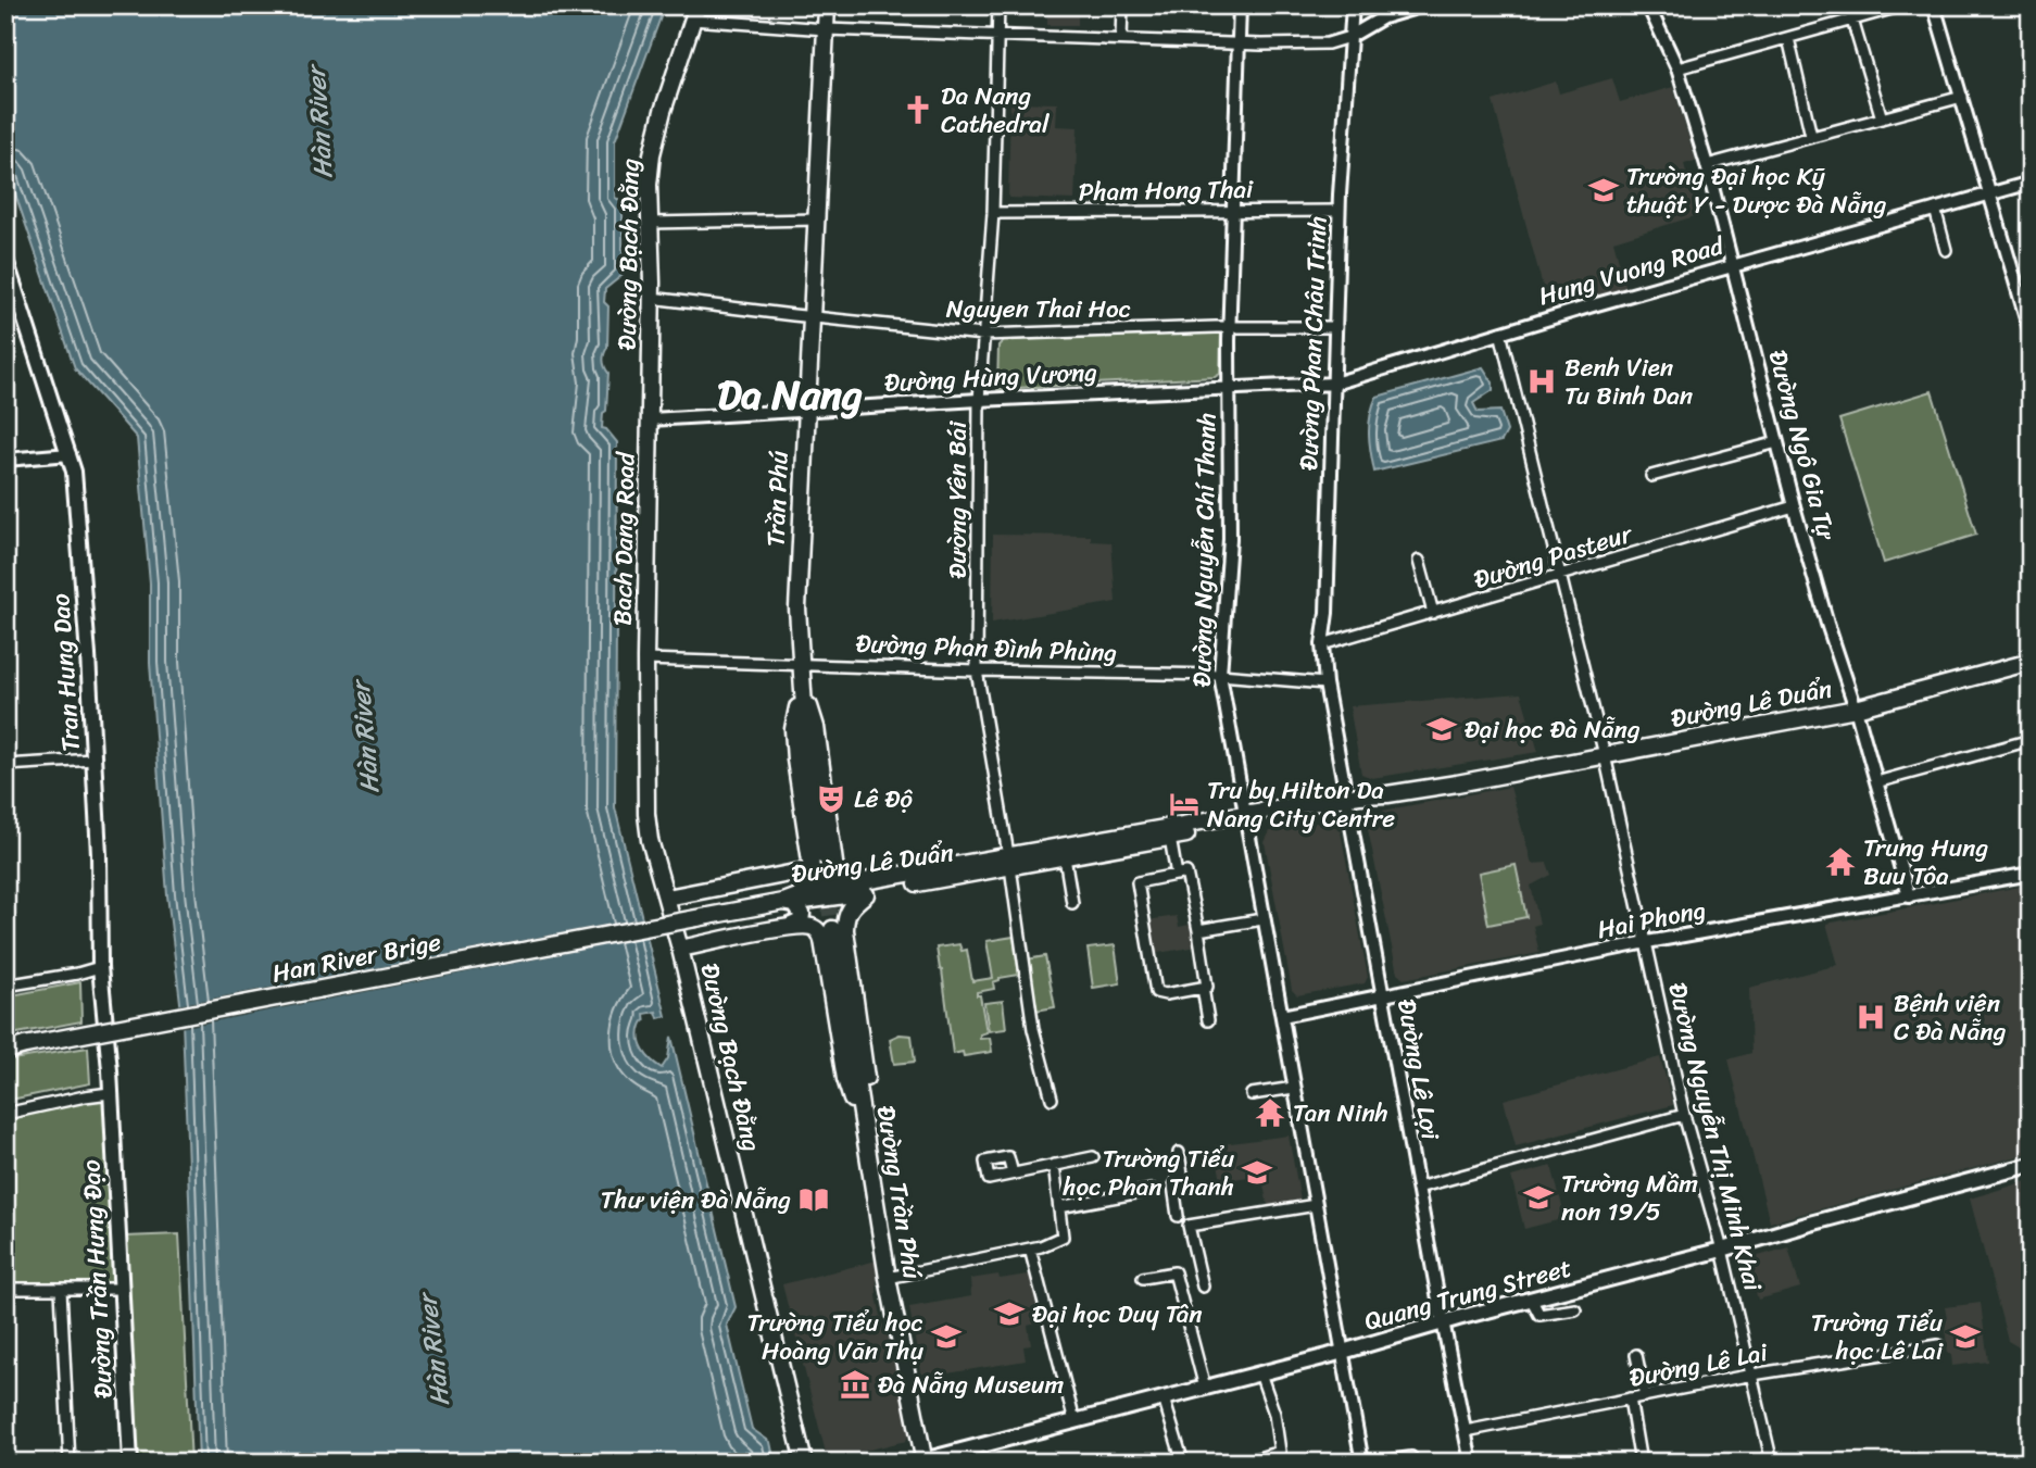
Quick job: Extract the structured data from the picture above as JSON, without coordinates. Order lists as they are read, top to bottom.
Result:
{
  "streets": {
    "main road": [
      "Đường Bạch Đằng",
      "Trần Phú",
      "Bach Dang Road",
      "Tran Hung Dao",
      "Đường Lê Duẩn",
      "Han River Brige",
      "Đường Trần Phú",
      "Đường Trần Hưng Đạo",
      "Quang Trung Street"
    ],
    "street": [
      "Pham Hong Thai",
      "Hung Vuong Road",
      "Nguyen Thai Hoc",
      "Đường Phan Châu Trinh",
      "Đường Hùng Vương",
      "Đường Ngô Gia Tự",
      "Đường Yên Bái",
      "Đường Nguyễn Chí Thanh",
      "Đường Pasteur",
      "Đường Phan Đình Phùng",
      "Hai Phong",
      "Đường Lê Lợi",
      "Đường Nguyễn Thị Minh Khai",
      "Đường Lê Lai"
    ]
  },
  "crossings": [
    ["Pham Hong Thai", "Đường Phan Châu Trinh"],
    ["Pham Hong Thai", "Đường Yên Bái"],
    ["Pham Hong Thai", "Đường Nguyễn Chí Thanh"],
    ["Đường Bạch Đằng", "Nguyen Thai Hoc"],
    ["Đường Bạch Đằng", "Đường Hùng Vương"],
    ["Đường Bạch Đằng", "Bach Dang Road"],
    ["Đường Bạch Đằng", "Đường Phan Đình Phùng"],
    ["Hung Vuong Road", "Đường Phan Châu Trinh"],
    ["Hung Vuong Road", "Đường Hùng Vương"],
    ["Hung Vuong Road", "Đường Ngô Gia Tự"],
    ["Hung Vuong Road", "Đường Nguyễn Thị Minh Khai"],
    ["Nguyen Thai Hoc", "Đường Phan Châu Trinh"],
    ["Nguyen Thai Hoc", "Trần Phú"],
    ["Nguyen Thai Hoc", "Đường Yên Bái"],
    ["Nguyen Thai Hoc", "Đường Nguyễn Chí Thanh"],
    ["Đường Phan Châu Trinh", "Đường Hùng Vương"],
    ["Đường Phan Châu Trinh", "Đường Pasteur"],
    ["Đường Phan Châu Trinh", "Đường Phan Đình Phùng"],
    ["Đường Phan Châu Trinh", "Đường Lê Lợi"],
    ["Đường Hùng Vương", "Trần Phú"],
    ["Đường Hùng Vương", "Đường Yên Bái"],
    ["Đường Hùng Vương", "Bach Dang Road"],
    ["Đường Hùng Vương", "Đường Nguyễn Chí Thanh"],
    ["Đường Ngô Gia Tự", "Đường Pasteur"],
    ["Đường Ngô Gia Tự", "Đường Lê Duẩn"],
    ["Đường Ngô Gia Tự", "Hai Phong"],
    ["Trần Phú", "Đường Phan Đình Phùng"],
    ["Trần Phú", "Đường Lê Duẩn"],
    ["Đường Yên Bái", "Đường Phan Đình Phùng"],
    ["Đường Yên Bái", "Đường Lê Duẩn"],
    ["Bach Dang Road", "Đường Phan Đình Phùng"],
    ["Đường Nguyễn Chí Thanh", "Đường Phan Đình Phùng"],
    ["Đường Nguyễn Chí Thanh", "Đường Lê Duẩn"],
    ["Đường Nguyễn Chí Thanh", "Hai Phong"],
    ["Đường Nguyễn Chí Thanh", "Quang Trung Street"],
    ["Đường Pasteur", "Đường Nguyễn Thị Minh Khai"],
    ["Đường Phan Đình Phùng", "Đường Lê Lợi"],
    ["Tran Hung Dao", "Đường Trần Hưng Đạo"],
    ["Đường Lê Duẩn", "Han River Brige"],
    ["Đường Lê Duẩn", "Đường Lê Lợi"],
    ["Đường Lê Duẩn", "Đường Nguyễn Thị Minh Khai"],
    ["Hai Phong", "Đường Lê Lợi"],
    ["Hai Phong", "Đường Nguyễn Thị Minh Khai"],
    ["Đường Lê Lợi", "Quang Trung Street"],
    ["Đường Lê Lợi", "Đường Lê Lai"],
    ["Đường Nguyễn Thị Minh Khai", "Quang Trung Street"],
    ["Đường Nguyễn Thị Minh Khai", "Đường Lê Lai"],
    ["Đường Trần Phú", "Quang Trung Street"]
  ],
  "districts": ["Da Nang"],
  "water": ["Hàn River"],
  "places": {
    "church": ["Da Nang Cathedral"],
    "school or university": [
      "Trường Đại học Kỹ thuật Y - Dược Đà Nẵng",
      "Đại học Đà Nẵng",
      "Trường Tiểu học Phan Thanh",
      "Trường Mầm non 19/5",
      "Đại học Duy Tân",
      "Trường Tiểu học Hoàng Văn Thụ",
      "Trường Tiểu học Lê Lai"
    ],
    "hospital": ["Benh Vien Tu Binh Dan", "Bệnh viện C Đà Nẵng"],
    "theatre": ["Lê Độ"],
    "hotel": ["Tru by Hilton Da Nang City Centre"],
    "temple": ["Trung Hung Buu Tôa", "Tan Ninh"],
    "library": ["Thư viện Đà Nẵng"],
    "museum": ["Đà Nẵng Museum"]
  }
}
